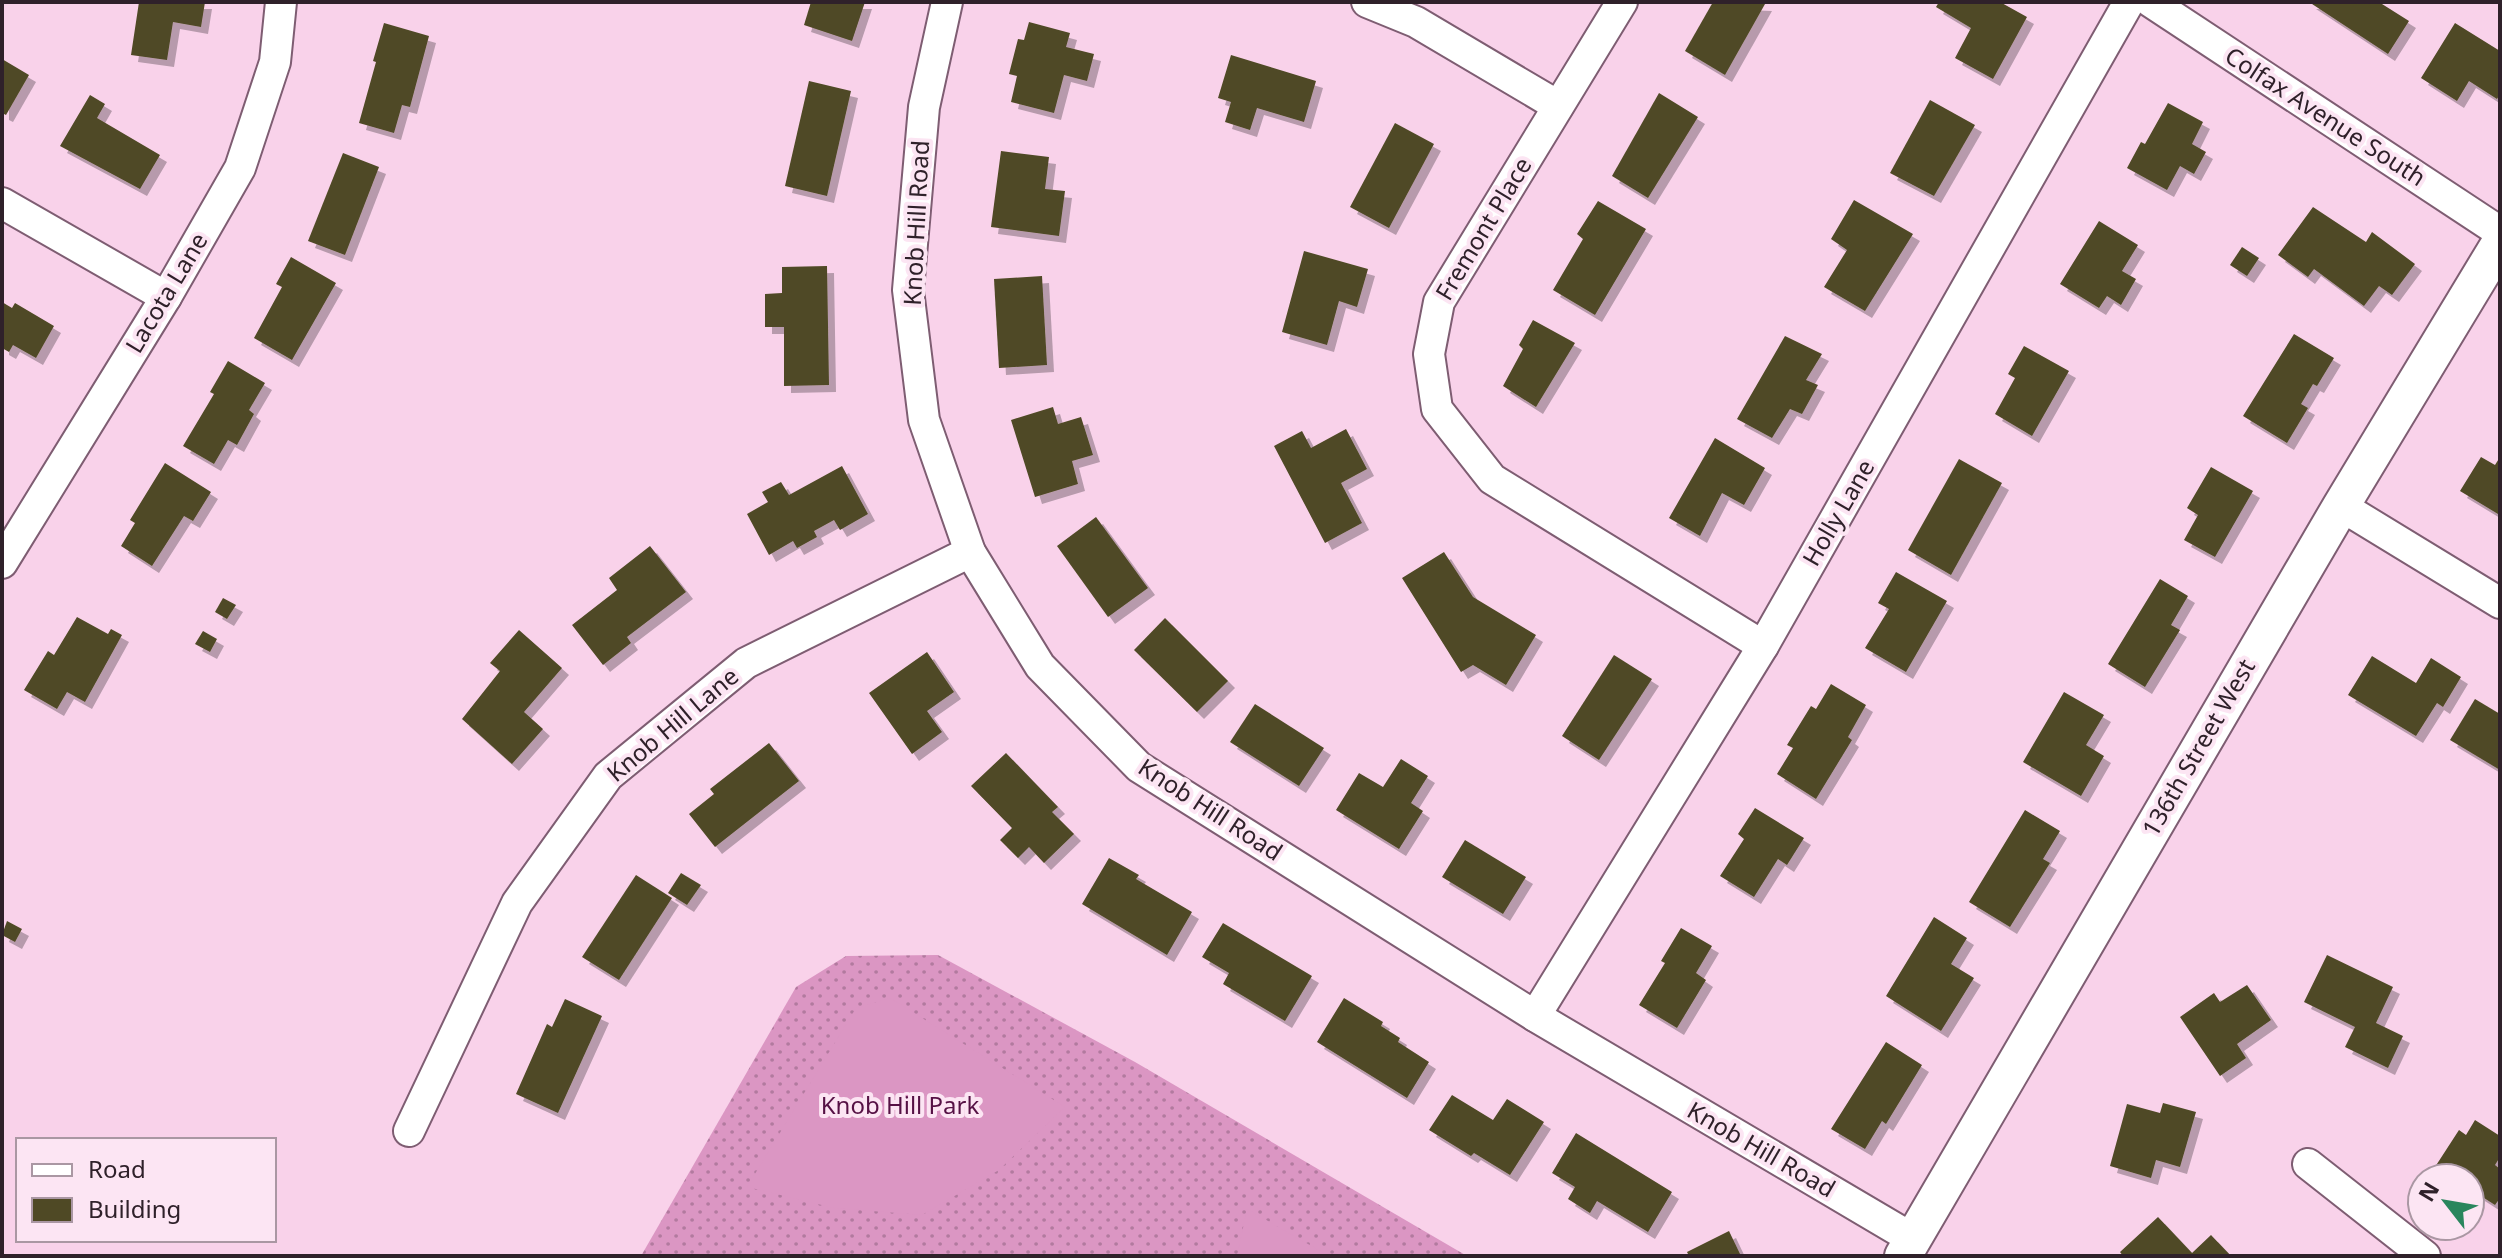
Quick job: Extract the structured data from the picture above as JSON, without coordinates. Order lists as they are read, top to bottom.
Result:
{
  "streets": {
    "street": [
      "Colfax Avenue South",
      "Knob Hill Road",
      "Fremont Place",
      "Lacota Lane",
      "Holly Lane",
      "Knob Hill Lane",
      "136th Street West"
    ]
  },
  "crossings": [
    ["Knob Hill Road", "Holly Lane"],
    ["Knob Hill Road", "Knob Hill Lane"],
    ["Knob Hill Road", "136th Street West"],
    ["Fremont Place", "Holly Lane"]
  ],
  "parks": ["Knob Hill Park"],
  "legend": ["Road", "Building"],
  "north": "top left"
}
